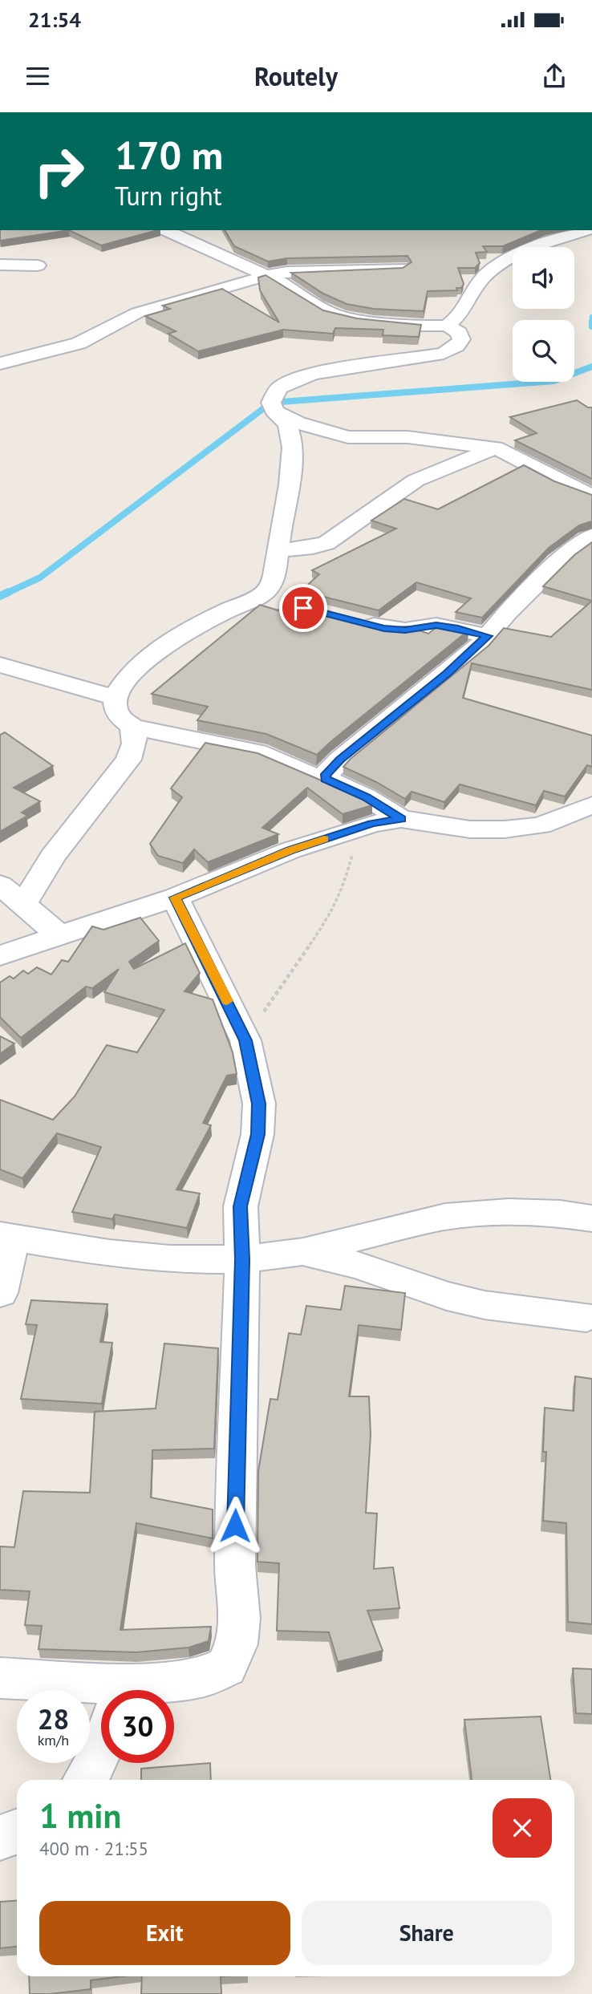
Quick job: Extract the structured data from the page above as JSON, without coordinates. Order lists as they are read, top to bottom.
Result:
{
  "page": {
    "status": "21:54",
    "header": "Routely",
    "turn": ["170 m", "Turn right"],
    "speed": "28 km/h",
    "limit": "30",
    "heading": ["1 min", "400 m · 21:55"],
    "buttons": ["Exit", "Share"]
  }
}
